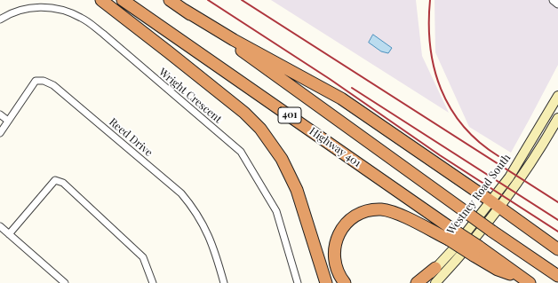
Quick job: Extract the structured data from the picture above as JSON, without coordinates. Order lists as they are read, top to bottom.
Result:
{
  "streets": {
    "highway": ["401", "Highway 401"],
    "main road": ["Westney Road South"],
    "street": ["Wright Crescent", "Reed Drive"]
  }
}
